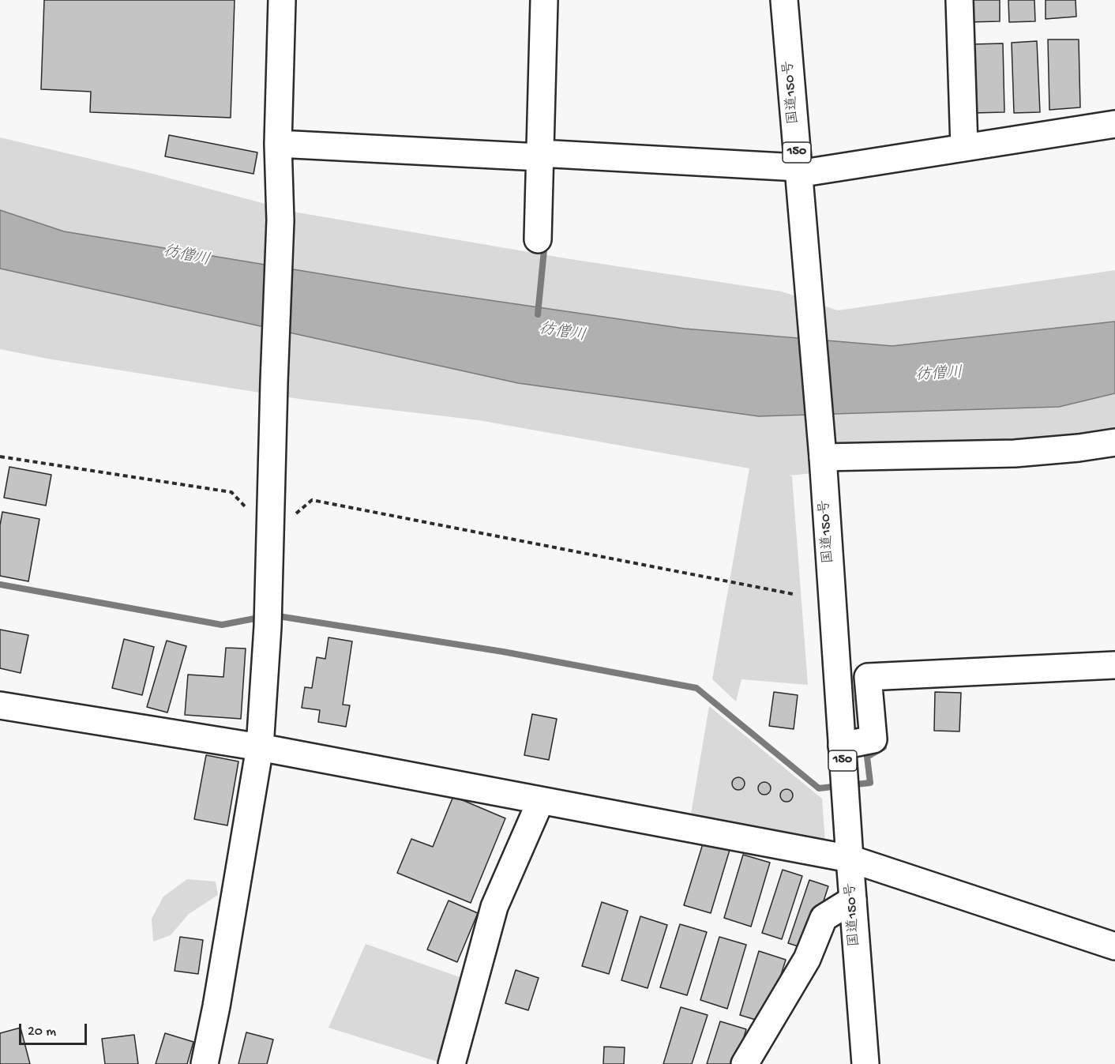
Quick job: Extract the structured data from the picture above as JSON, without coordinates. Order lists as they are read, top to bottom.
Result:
{
  "streets": {
    "main road": ["国道150号", "150"]
  },
  "water": ["彷僧川"],
  "scale_bar": "20 m"
}
